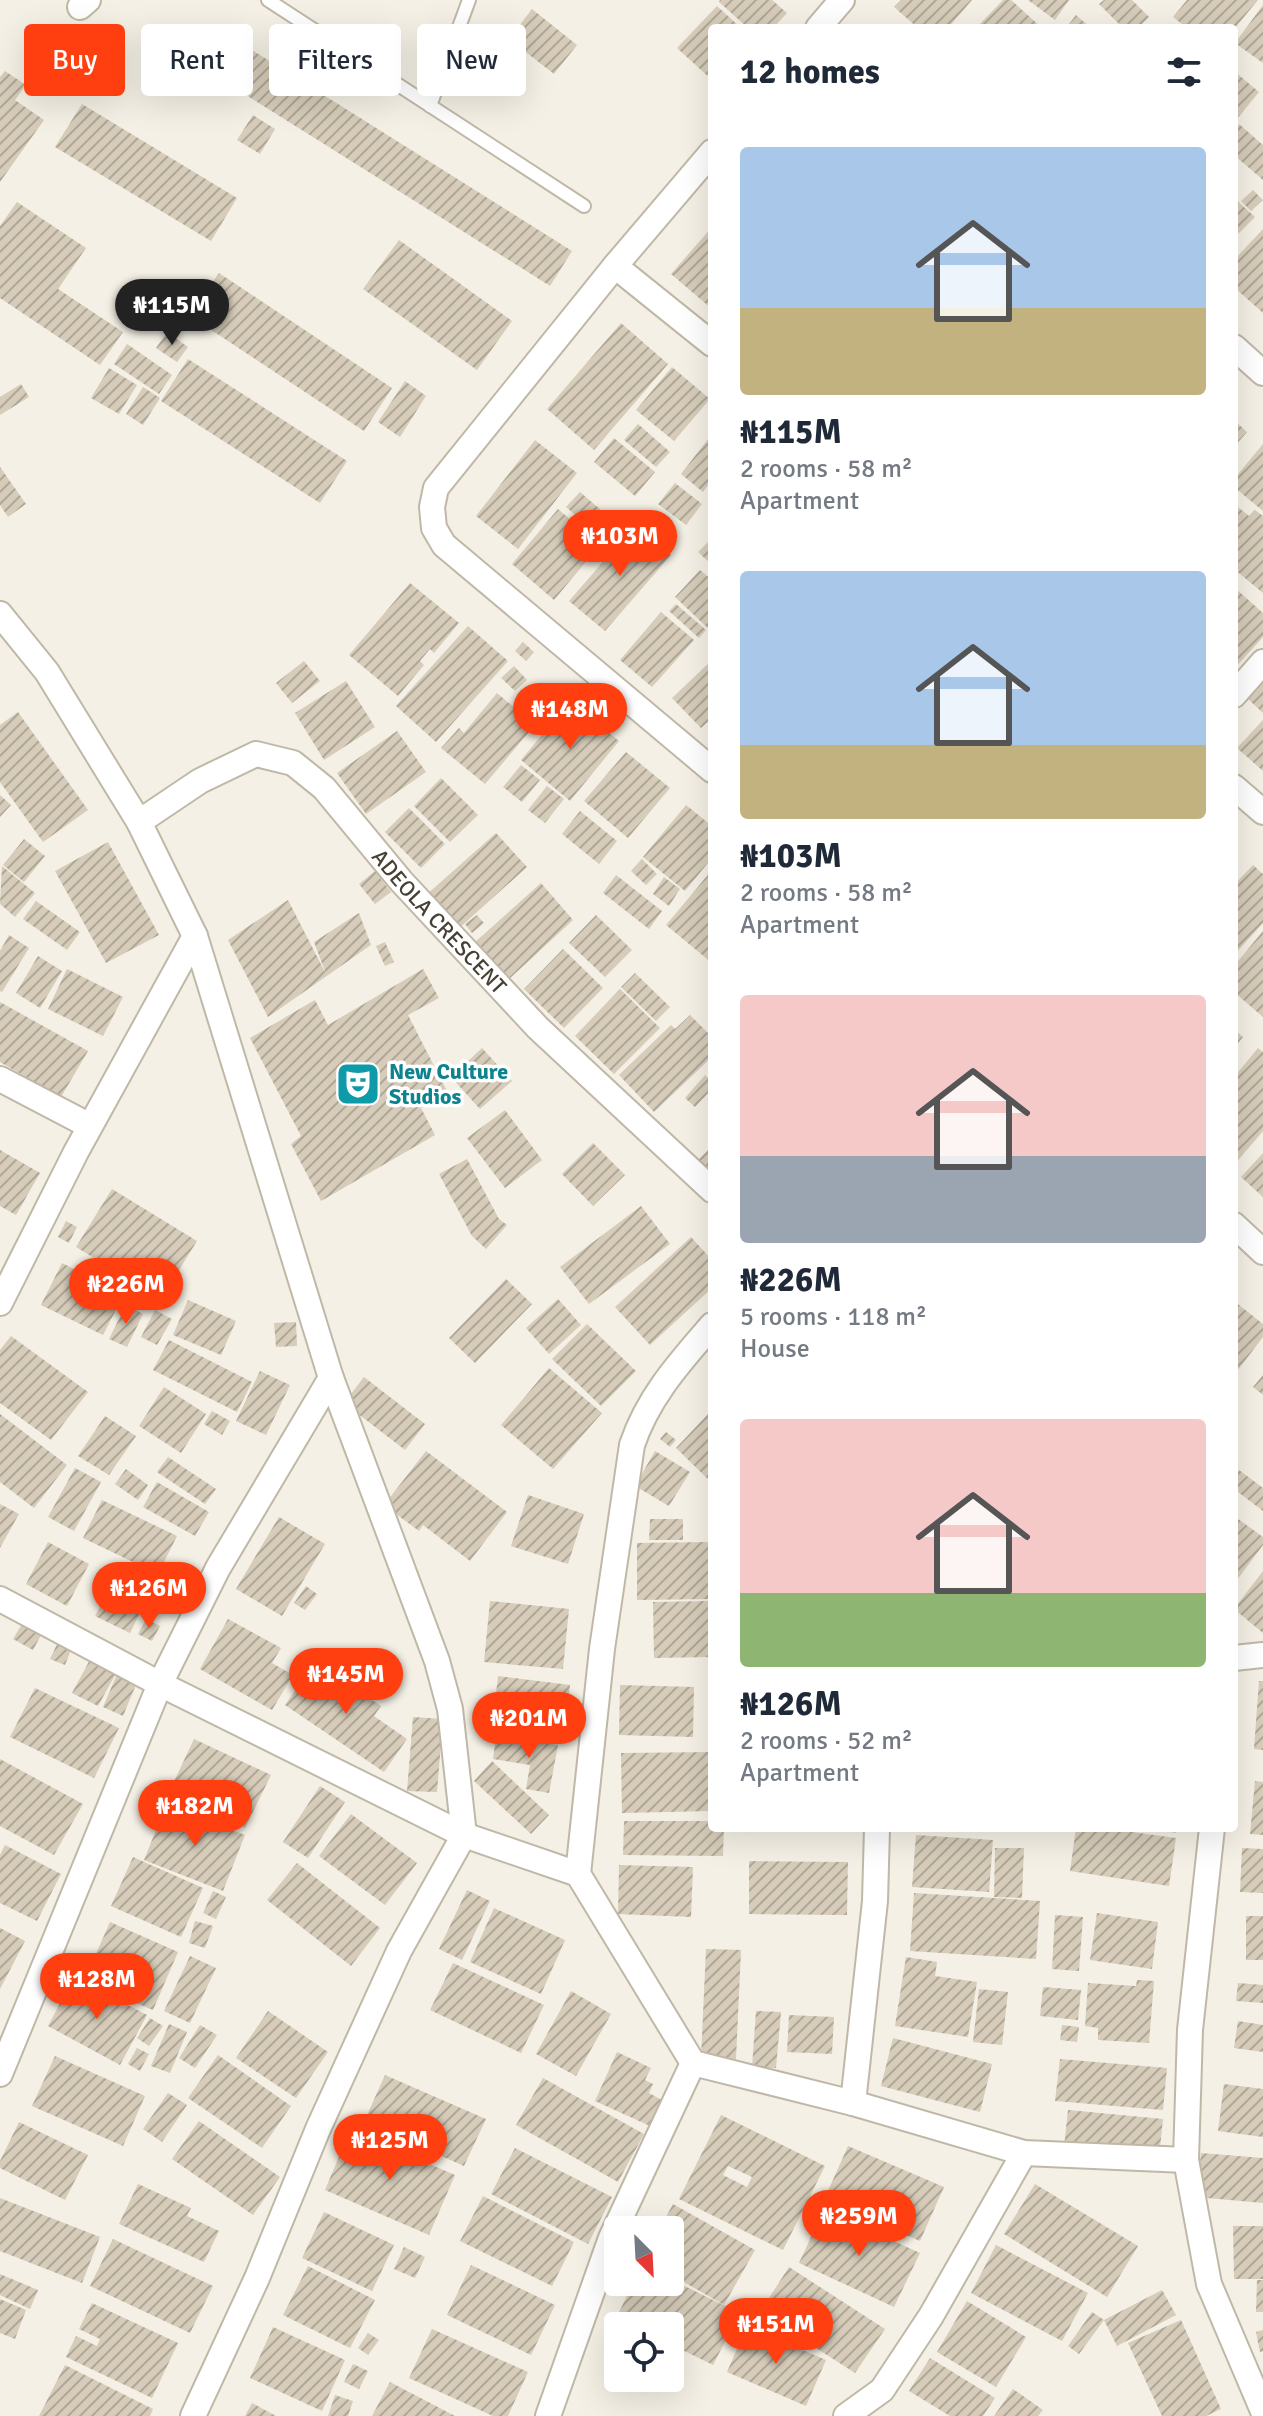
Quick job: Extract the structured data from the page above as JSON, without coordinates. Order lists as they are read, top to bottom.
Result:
{
  "streets": {
    "street": ["ADEOLA CRESCENT"]
  },
  "places": {
    "theatre": ["New Culture Studios"]
  },
  "north": "bottom right",
  "page": {
    "chip": [
      "Buy",
      "Rent",
      "Filters",
      "New"
    ],
    "heading": "12 homes",
    "list": [
      {
        "name": "₦115M",
        "note": "2 rooms · 58 m² · Apartment"
      },
      {
        "name": "₦103M",
        "note": "2 rooms · 58 m² · Apartment"
      },
      {
        "name": "₦226M",
        "note": "5 rooms · 118 m² · House"
      },
      {
        "name": "₦126M",
        "note": "2 rooms · 52 m² · Apartment"
      }
    ],
    "price": [
      "₦115M",
      "₦103M",
      "₦148M",
      "₦226M",
      "₦126M",
      "₦145M",
      "₦201M",
      "₦182M",
      "₦128M",
      "₦125M",
      "₦259M",
      "₦151M"
    ]
  }
}
